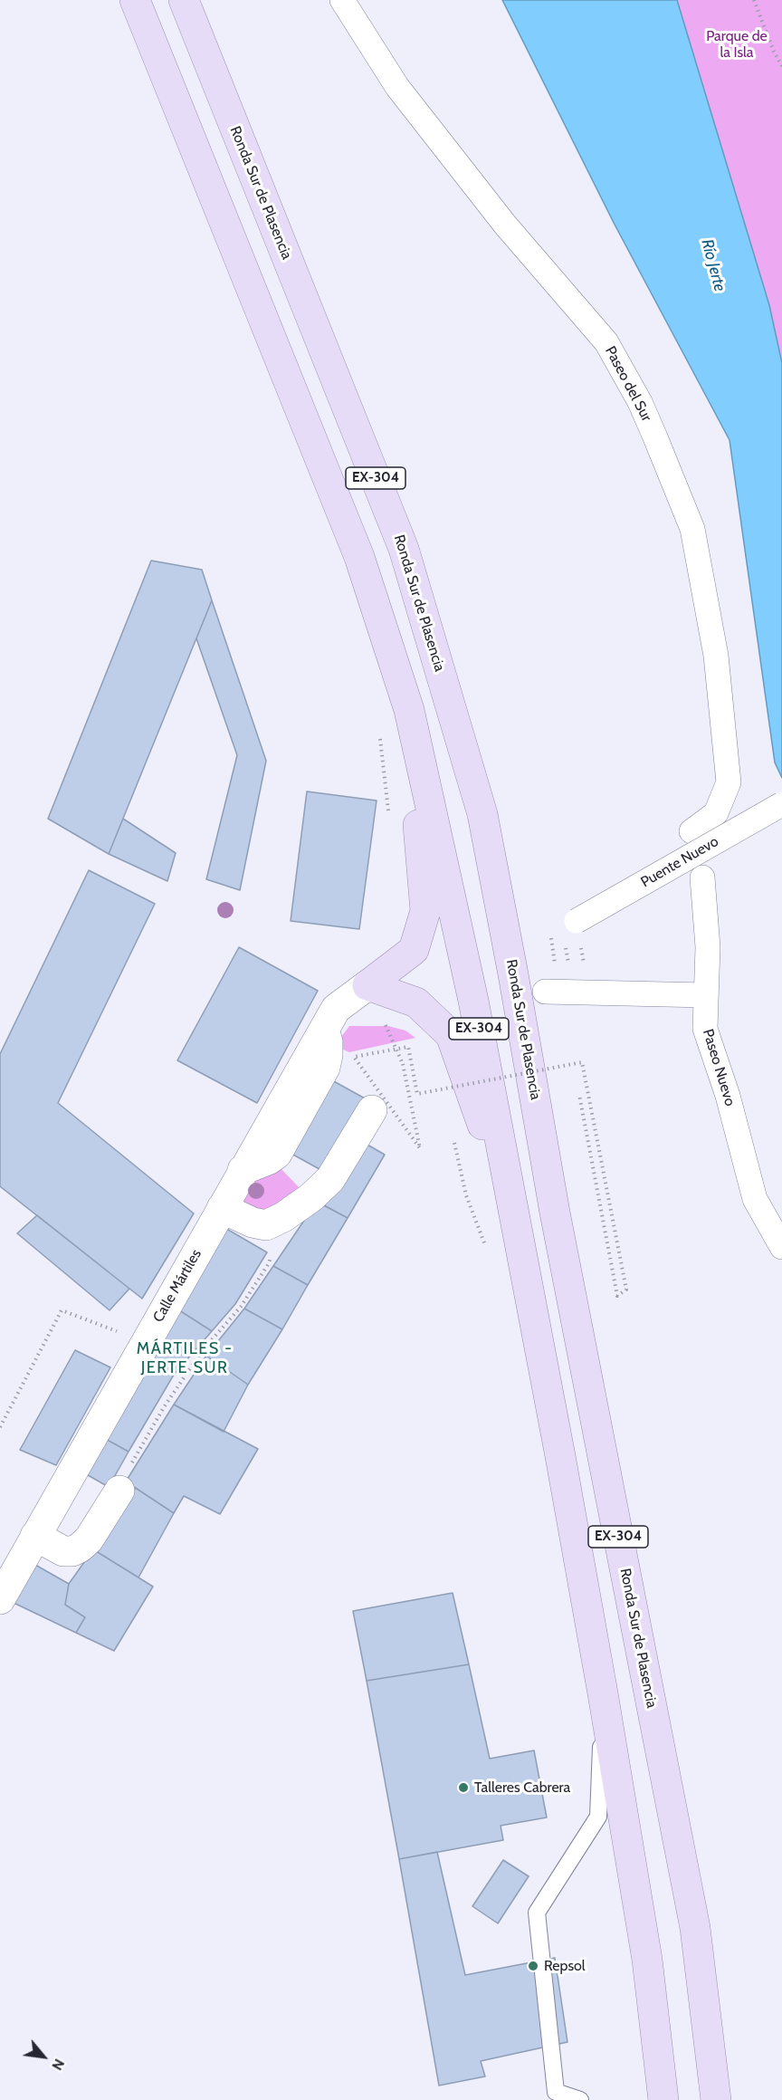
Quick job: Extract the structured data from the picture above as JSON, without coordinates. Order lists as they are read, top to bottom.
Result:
{
  "streets": {
    "main road": ["Ronda Sur de Plasencia", "EX-304"],
    "street": [
      "Paseo del Sur",
      "Puente Nuevo",
      "Paseo Nuevo",
      "Calle Mártiles"
    ]
  },
  "districts": ["MÁRTILES - JERTE SUR"],
  "water": ["Río Jerte"],
  "parks": ["Parque de la Isla"],
  "places": ["Talleres Cabrera", "Repsol"],
  "north": "bottom right"
}
